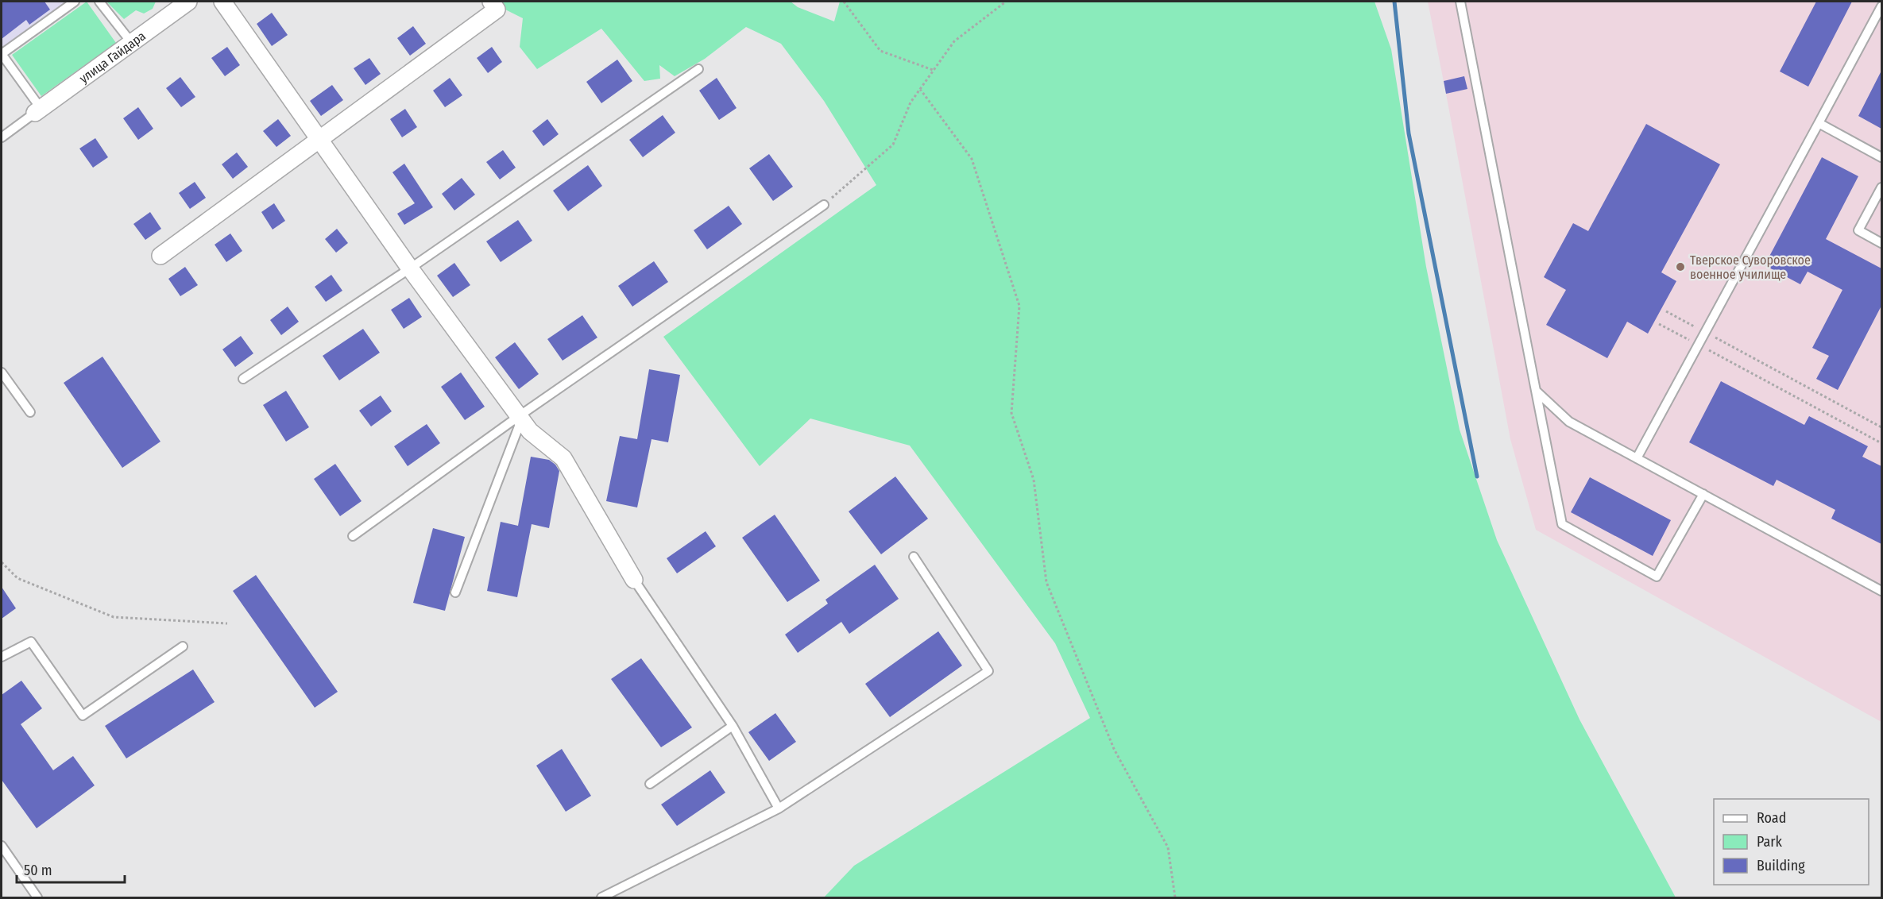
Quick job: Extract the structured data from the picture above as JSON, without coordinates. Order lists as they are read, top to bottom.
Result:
{
  "streets": {
    "street": ["улица Гайдара"]
  },
  "places": ["Тверское Суворовское военное училище"],
  "legend": ["Road", "Park", "Building"],
  "scale_bar": "50 m"
}
